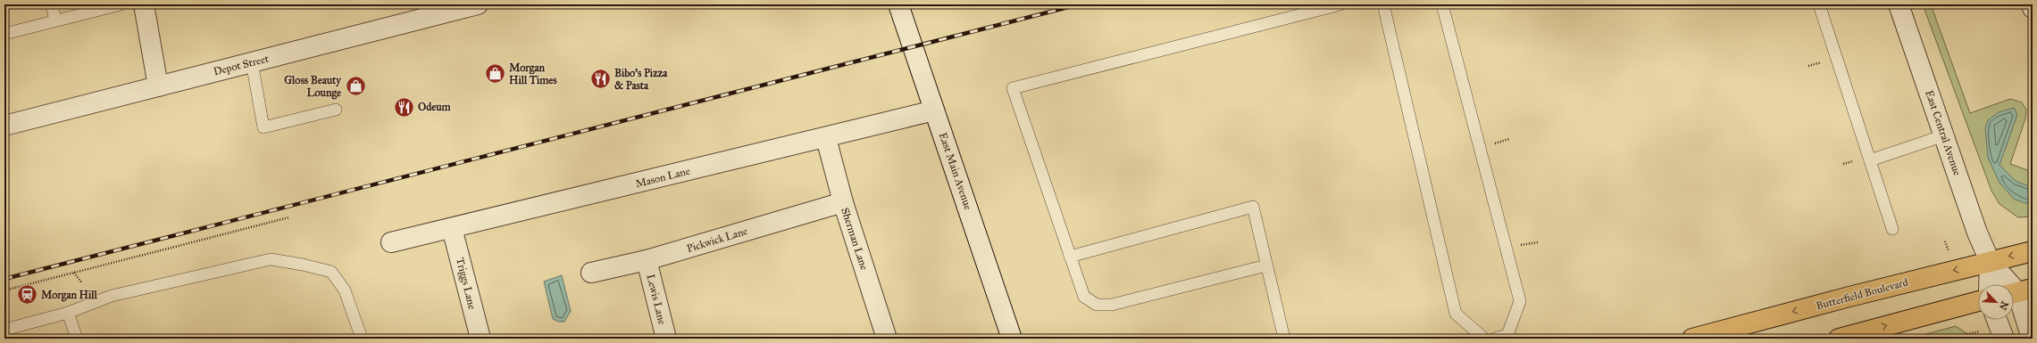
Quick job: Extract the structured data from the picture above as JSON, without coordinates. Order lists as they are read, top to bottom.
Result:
{
  "streets": {
    "main road": ["Butterfield Boulevard"],
    "street": [
      "Depot Street",
      "East Central Avenue",
      "East Main Avenue",
      "Mason Lane",
      "Sherman Lane",
      "Pickwick Lane",
      "Triggs Lane",
      "Lewis Lane"
    ]
  },
  "crossings": [
    ["East Central Avenue", "Butterfield Boulevard"],
    ["East Main Avenue", "Mason Lane"],
    ["Mason Lane", "Sherman Lane"],
    ["Mason Lane", "Triggs Lane"],
    ["Sherman Lane", "Pickwick Lane"],
    ["Pickwick Lane", "Lewis Lane"]
  ],
  "places": {
    "shop": ["Morgan Hill Times", "Gloss Beauty Lounge"],
    "restaurant": ["Bibo's Pizza & Pasta", "Odeum"],
    "station": ["Morgan Hill"]
  },
  "north": "bottom right"
}
